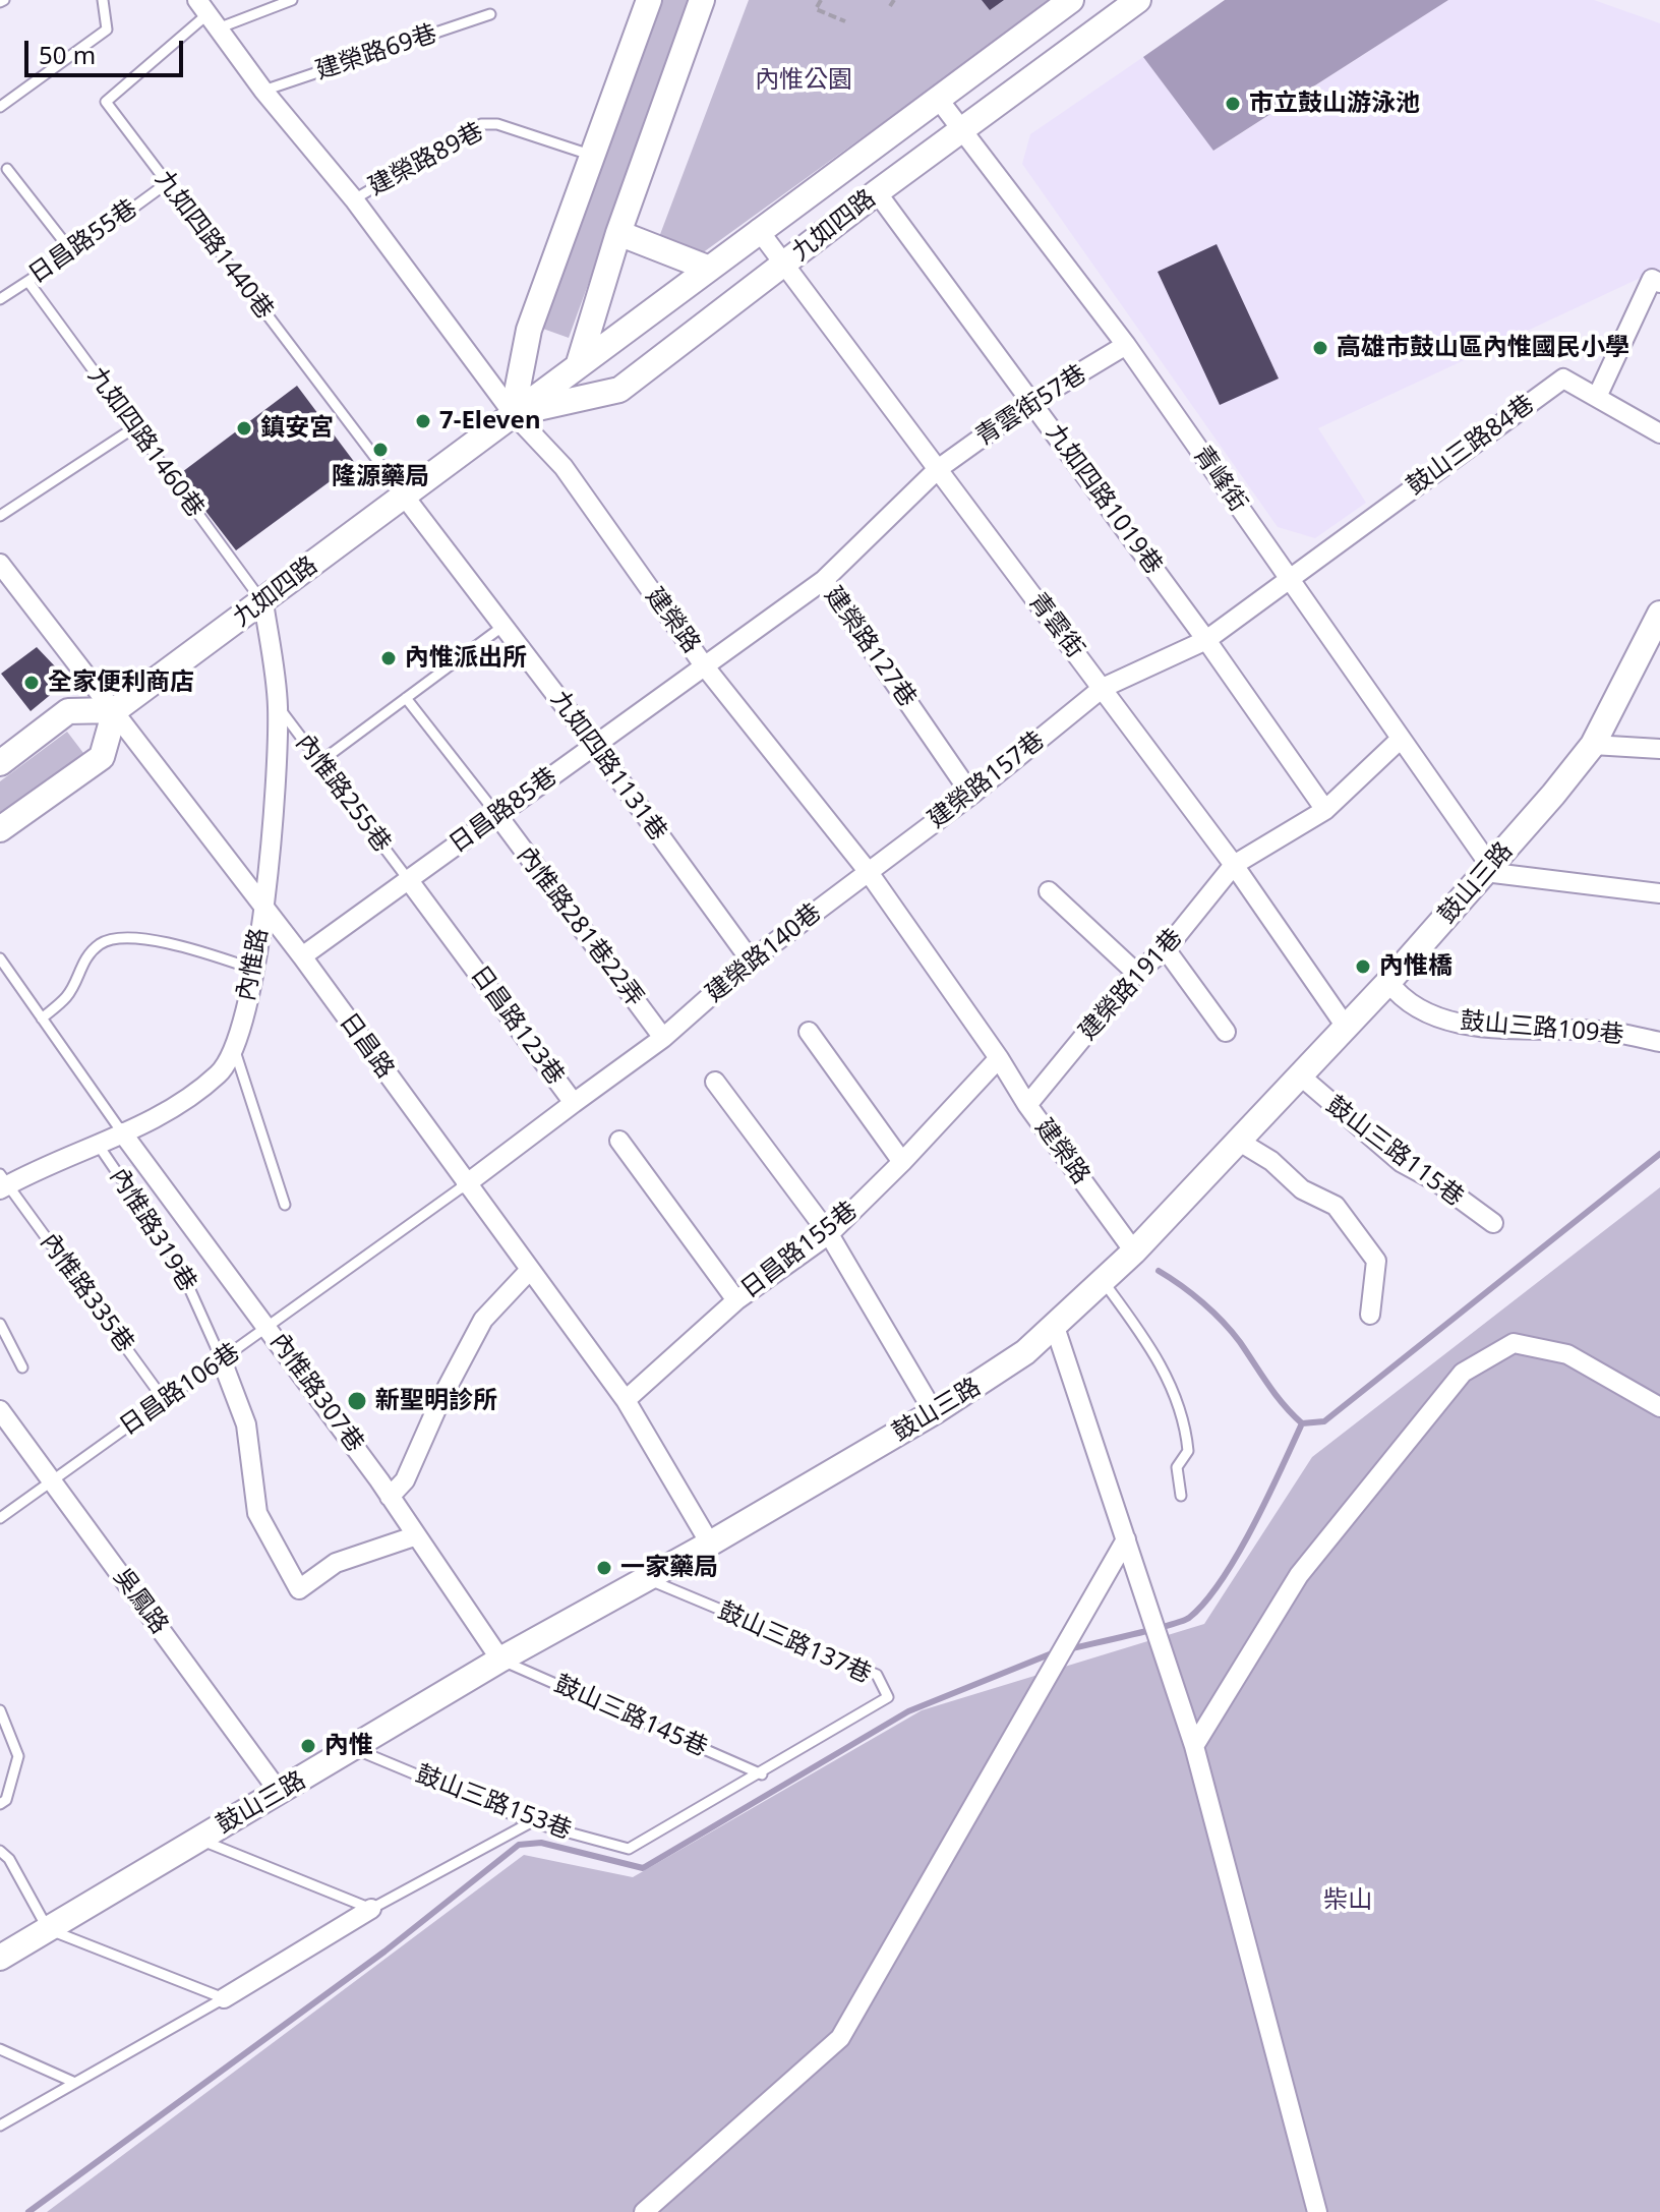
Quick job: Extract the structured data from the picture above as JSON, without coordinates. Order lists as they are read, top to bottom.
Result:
{
  "streets": {
    "street": [
      "九如四路",
      "青雲街57巷",
      "鼓山三路84巷",
      "青峰街",
      "九如四路1019巷",
      "建榮路",
      "青雲街",
      "建榮路127巷",
      "九如四路1131巷",
      "建榮路157巷",
      "日昌路85巷",
      "鼓山三路",
      "內惟路281巷22弄",
      "建榮路140巷",
      "內惟路",
      "建榮路191巷",
      "日昌路123巷",
      "鼓山三路109巷",
      "日昌路",
      "鼓山三路115巷",
      "日昌路155巷",
      "內惟路307巷",
      "吳鳳路"
    ],
    "lane": [
      "建榮路69巷",
      "建榮路89巷",
      "日昌路55巷",
      "九如四路1440巷",
      "九如四路1460巷",
      "內惟路255巷",
      "內惟路319巷",
      "內惟路335巷",
      "日昌路106巷",
      "鼓山三路137巷",
      "鼓山三路145巷",
      "鼓山三路153巷"
    ]
  },
  "crossings": [
    ["建榮路69巷", "建榮路"],
    ["建榮路89巷", "建榮路"],
    ["九如四路", "九如四路1440巷"],
    ["九如四路", "九如四路1460巷"],
    ["九如四路", "青峰街"],
    ["九如四路", "九如四路1019巷"],
    ["九如四路", "建榮路"],
    ["九如四路", "青雲街"],
    ["九如四路", "九如四路1131巷"],
    ["九如四路", "內惟路"],
    ["九如四路", "日昌路"],
    ["日昌路55巷", "九如四路1440巷"],
    ["日昌路55巷", "九如四路1460巷"],
    ["九如四路1440巷", "建榮路"],
    ["九如四路1440巷", "九如四路1131巷"],
    ["青雲街57巷", "青峰街"],
    ["青雲街57巷", "九如四路1019巷"],
    ["青雲街57巷", "青雲街"],
    ["青雲街57巷", "建榮路127巷"],
    ["九如四路1460巷", "內惟路"],
    ["鼓山三路84巷", "青峰街"],
    ["鼓山三路84巷", "建榮路157巷"],
    ["青峰街", "建榮路157巷"],
    ["青峰街", "鼓山三路"],
    ["九如四路1019巷", "建榮路157巷"],
    ["建榮路", "建榮路127巷"],
    ["建榮路", "建榮路157巷"],
    ["建榮路", "日昌路85巷"],
    ["建榮路", "鼓山三路"],
    ["建榮路", "建榮路140巷"],
    ["建榮路", "建榮路191巷"],
    ["建榮路", "日昌路155巷"],
    ["青雲街", "建榮路157巷"],
    ["青雲街", "鼓山三路"],
    ["青雲街", "建榮路191巷"],
    ["建榮路127巷", "建榮路157巷"],
    ["建榮路127巷", "日昌路85巷"],
    ["九如四路1131巷", "日昌路85巷"],
    ["九如四路1131巷", "建榮路140巷"],
    ["建榮路157巷", "建榮路140巷"],
    ["內惟路255巷", "日昌路85巷"],
    ["內惟路255巷", "內惟路"],
    ["內惟路255巷", "日昌路123巷"],
    ["日昌路85巷", "內惟路281巷22弄"],
    ["日昌路85巷", "日昌路123巷"],
    ["日昌路85巷", "日昌路"],
    ["鼓山三路", "鼓山三路109巷"],
    ["鼓山三路", "日昌路"],
    ["鼓山三路", "鼓山三路115巷"],
    ["鼓山三路", "內惟路307巷"],
    ["鼓山三路", "吳鳳路"],
    ["鼓山三路", "鼓山三路137巷"],
    ["鼓山三路", "鼓山三路145巷"],
    ["鼓山三路", "鼓山三路153巷"],
    ["內惟路281巷22弄", "建榮路140巷"],
    ["建榮路140巷", "日昌路123巷"],
    ["內惟路", "日昌路"],
    ["內惟路", "內惟路319巷"],
    ["內惟路", "內惟路335巷"],
    ["內惟路", "內惟路307巷"],
    ["日昌路123巷", "日昌路"],
    ["日昌路123巷", "日昌路106巷"],
    ["日昌路", "日昌路155巷"],
    ["日昌路", "日昌路106巷"],
    ["內惟路319巷", "日昌路106巷"],
    ["內惟路335巷", "日昌路106巷"],
    ["日昌路106巷", "內惟路307巷"],
    ["日昌路106巷", "吳鳳路"],
    ["內惟路307巷", "鼓山三路145巷"],
    ["鼓山三路137巷", "鼓山三路145巷"],
    ["鼓山三路137巷", "鼓山三路153巷"],
    ["鼓山三路145巷", "鼓山三路153巷"]
  ],
  "parks": ["內惟公園", "柴山"],
  "places": [
    "市立鼓山游泳池",
    "高雄市鼓山區內惟國民小學",
    "7-Eleven",
    "鎮安宮",
    "隆源藥局",
    "內惟派出所",
    "全家便利商店",
    "內惟橋",
    "新聖明診所",
    "一家藥局",
    "內惟"
  ],
  "scale_bar": "50 m"
}
